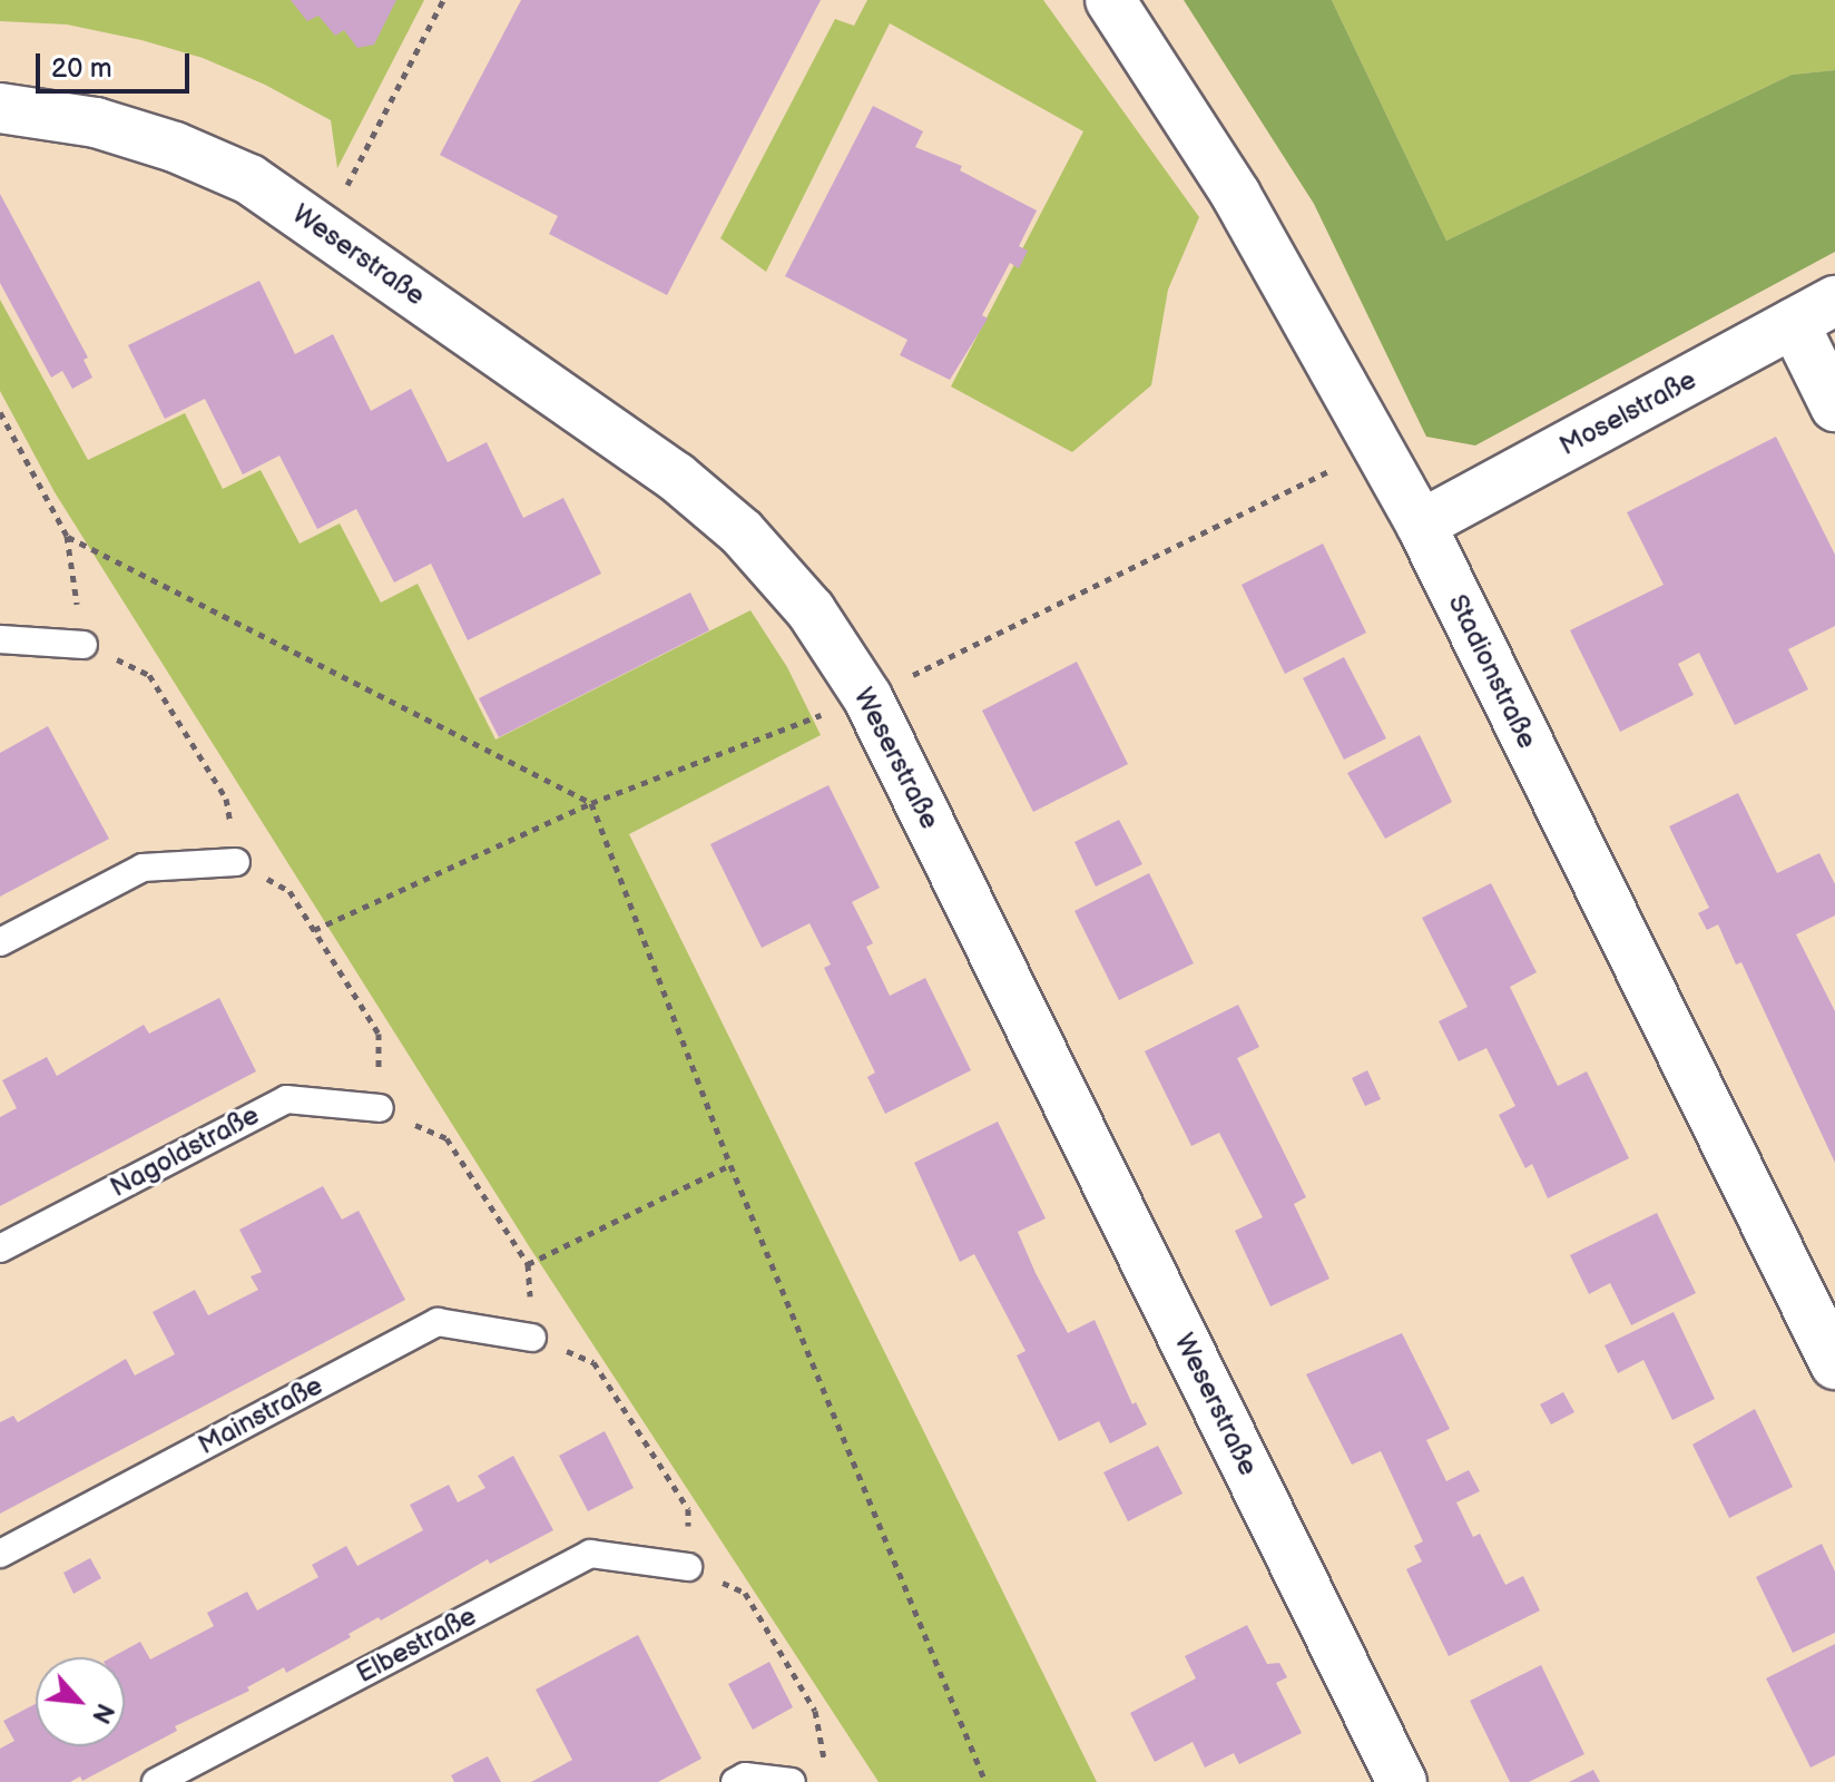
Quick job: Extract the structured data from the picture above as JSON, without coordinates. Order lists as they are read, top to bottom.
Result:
{
  "streets": {
    "street": ["Weserstraße", "Moselstraße", "Stadionstraße"],
    "lane": ["Nagoldstraße", "Mainstraße", "Elbestraße"]
  },
  "crossings": [
    ["Moselstraße", "Stadionstraße"]
  ],
  "scale_bar": "20 m",
  "north": "bottom right"
}
